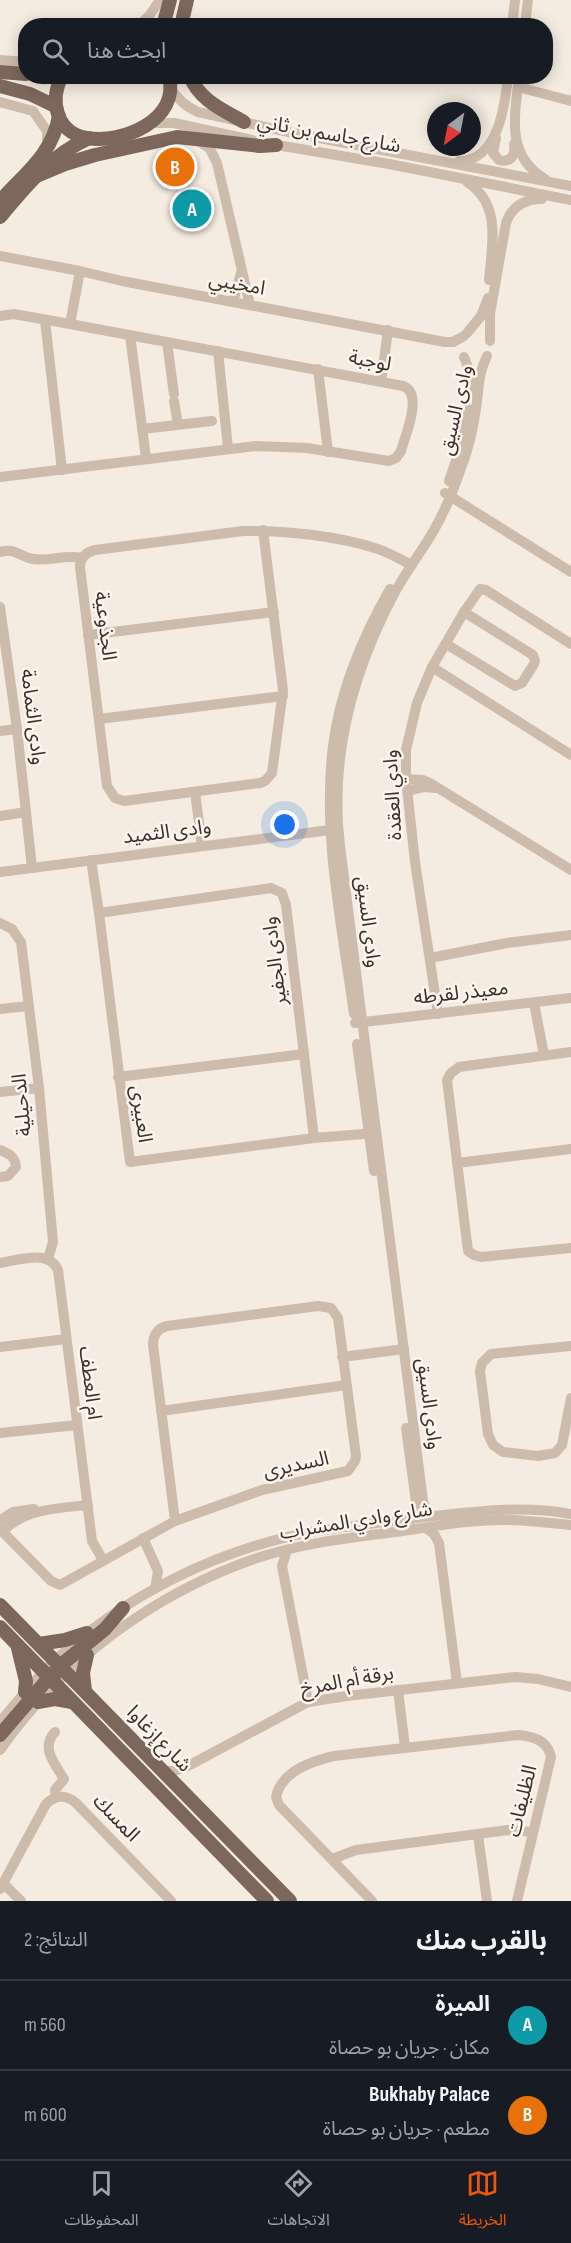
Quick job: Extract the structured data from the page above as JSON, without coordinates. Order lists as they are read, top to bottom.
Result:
{
  "streets": {
    "main road": ["شارع إزغاوا"],
    "street": [
      "شارع جاسم بن ثاني",
      "امخيبي",
      "لوجبة",
      "وادى السيق",
      "الجذوعية",
      "وادى الثمامة",
      "وادي العقدة",
      "وادى الثميد",
      "وادى الجفير",
      "معيذر لقرطه",
      "الدحيلية",
      "العبيرى",
      "ام العطف",
      "السديرى",
      "شارع وادي المشراب",
      "برقة أم المرخ",
      "الظليفات",
      "المسك"
    ]
  },
  "crossings": [
    ["شارع جاسم بن ثاني", "وادى السيق"],
    ["امخيبي", "وادى السيق"],
    ["وادى السيق", "وادى الثميد"],
    ["وادى السيق", "معيذر لقرطه"],
    ["وادى السيق", "العبيرى"],
    ["وادى السيق", "شارع وادي المشراب"],
    ["وادى الثمامة", "وادى الثميد"],
    ["وادي العقدة", "معيذر لقرطه"],
    ["وادى الثميد", "العبيرى"],
    ["وادى الجفير", "العبيرى"],
    ["الدحيلية", "ام العطف"],
    ["ام العطف", "السديرى"],
    ["شارع وادي المشراب", "شارع إزغاوا"],
    ["برقة أم المرخ", "شارع إزغاوا"]
  ],
  "north": "bottom left",
  "page": {
    "search": "ابحث هنا",
    "pins": ["B", "A"],
    "heading": ["بالقرب منك", "النتائج: 2"],
    "list": [
      {
        "mark": "A",
        "name": "الميرة",
        "note": "مكان · جريان بو حصاة",
        "value": "560 m"
      },
      {
        "mark": "B",
        "name": "Bukhaby Palace",
        "note": "مطعم · جريان بو حصاة",
        "value": "600 m"
      }
    ],
    "nav": ["الخريطة", "الاتجاهات", "المحفوظات"]
  }
}
